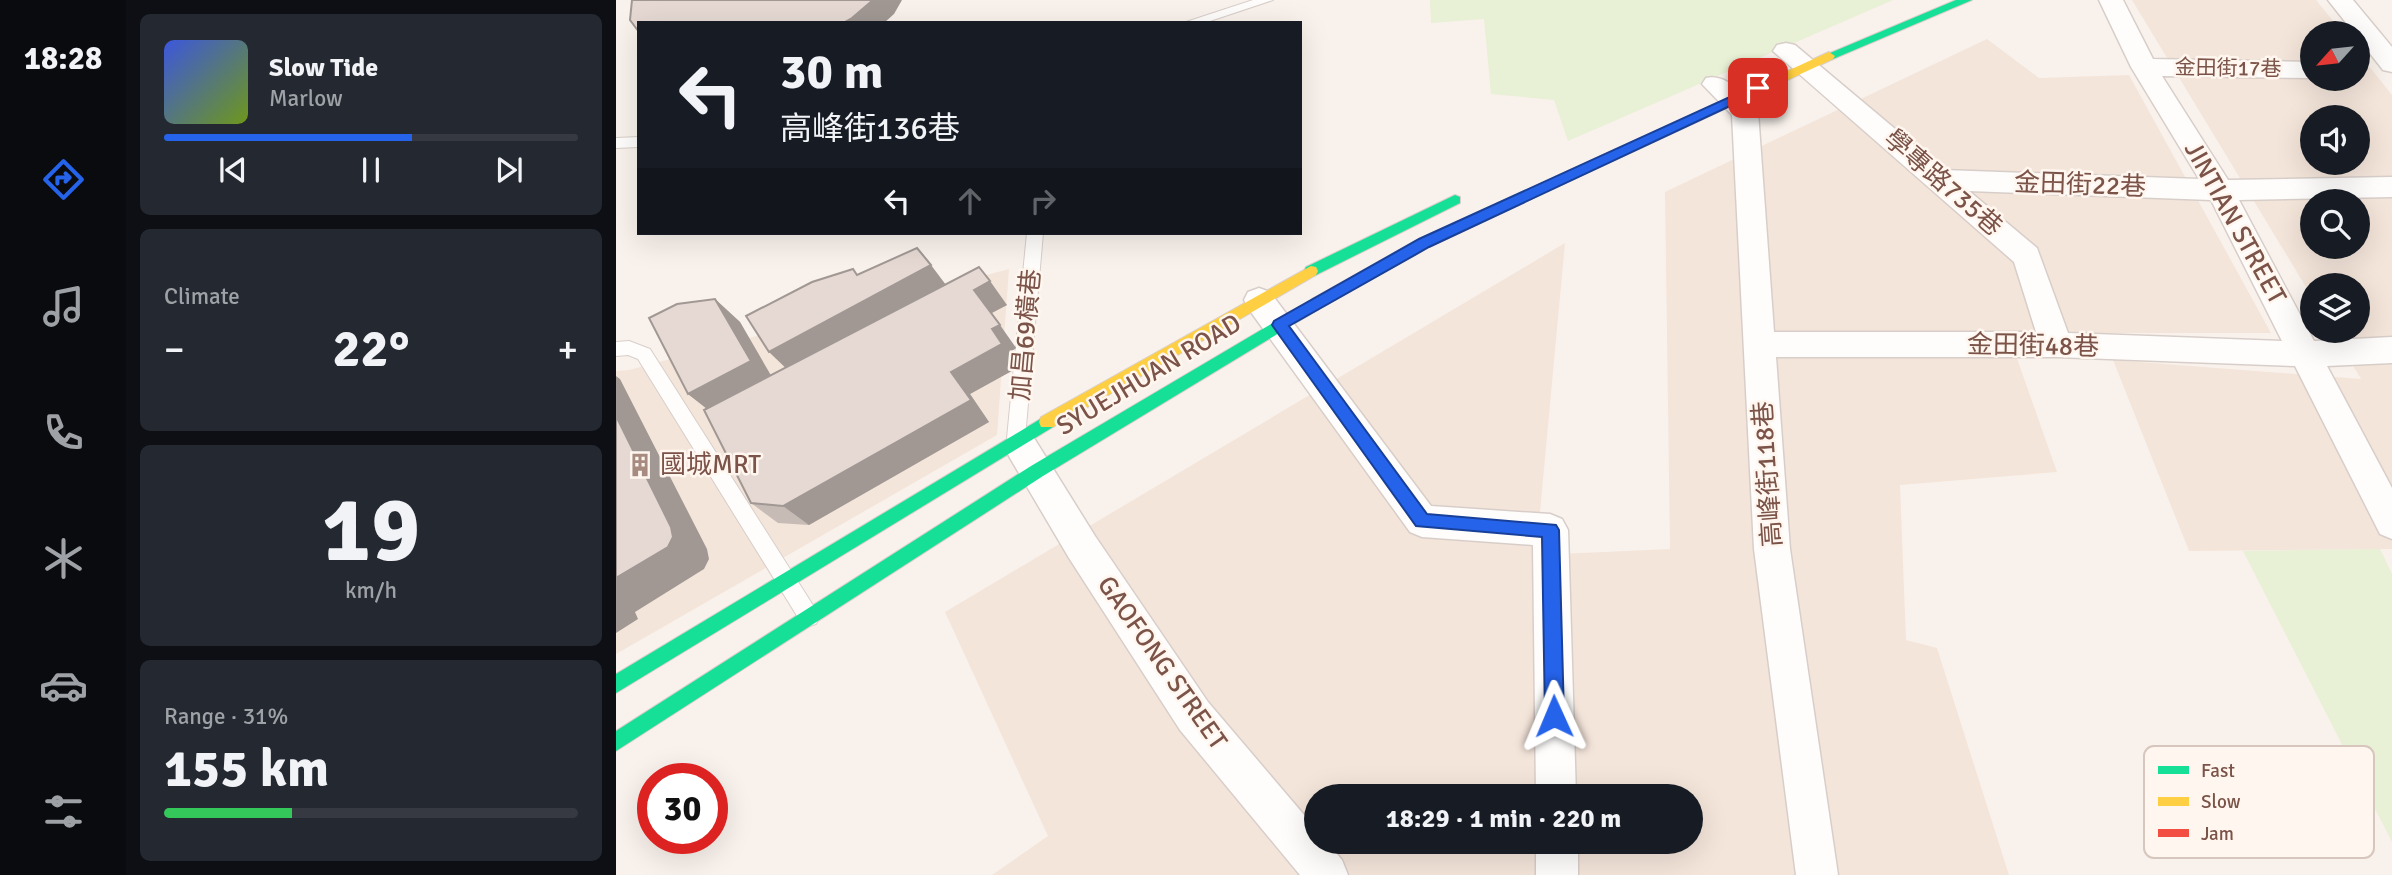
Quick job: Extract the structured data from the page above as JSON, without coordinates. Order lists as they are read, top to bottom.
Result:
{
  "streets": {
    "street": [
      "金田街17巷",
      "學專路735巷",
      "金田街22巷",
      "JINTIAN STREET",
      "金田街48巷",
      "SYUEJHUAN ROAD",
      "高峰街118巷",
      "GAOFONG STREET"
    ],
    "lane": ["加昌69橫巷"]
  },
  "crossings": [
    ["金田街17巷", "JINTIAN STREET"],
    ["學專路735巷", "金田街22巷"],
    ["學專路735巷", "金田街48巷"],
    ["學專路735巷", "SYUEJHUAN ROAD"],
    ["金田街22巷", "JINTIAN STREET"],
    ["JINTIAN STREET", "金田街48巷"],
    ["加昌69橫巷", "SYUEJHUAN ROAD"],
    ["加昌69橫巷", "GAOFONG STREET"],
    ["金田街48巷", "高峰街118巷"],
    ["SYUEJHUAN ROAD", "高峰街118巷"],
    ["SYUEJHUAN ROAD", "GAOFONG STREET"]
  ],
  "places": {
    "building": ["國城MRT"]
  },
  "legend": ["Fast", "Slow", "Jam"],
  "north": "bottom left",
  "page": {
    "tabs": "18:28",
    "turn": ["30 m", "高峰街136巷"],
    "song": ["Slow Tide", "Marlow"],
    "tile": [
      "Climate",
      ["19", "km/h"],
      ["Range · 31%", "155 km"]
    ],
    "heat": ["−", "22°", "+"],
    "limit": "30",
    "trip": "18:29 · 1 min · 220 m"
  }
}
